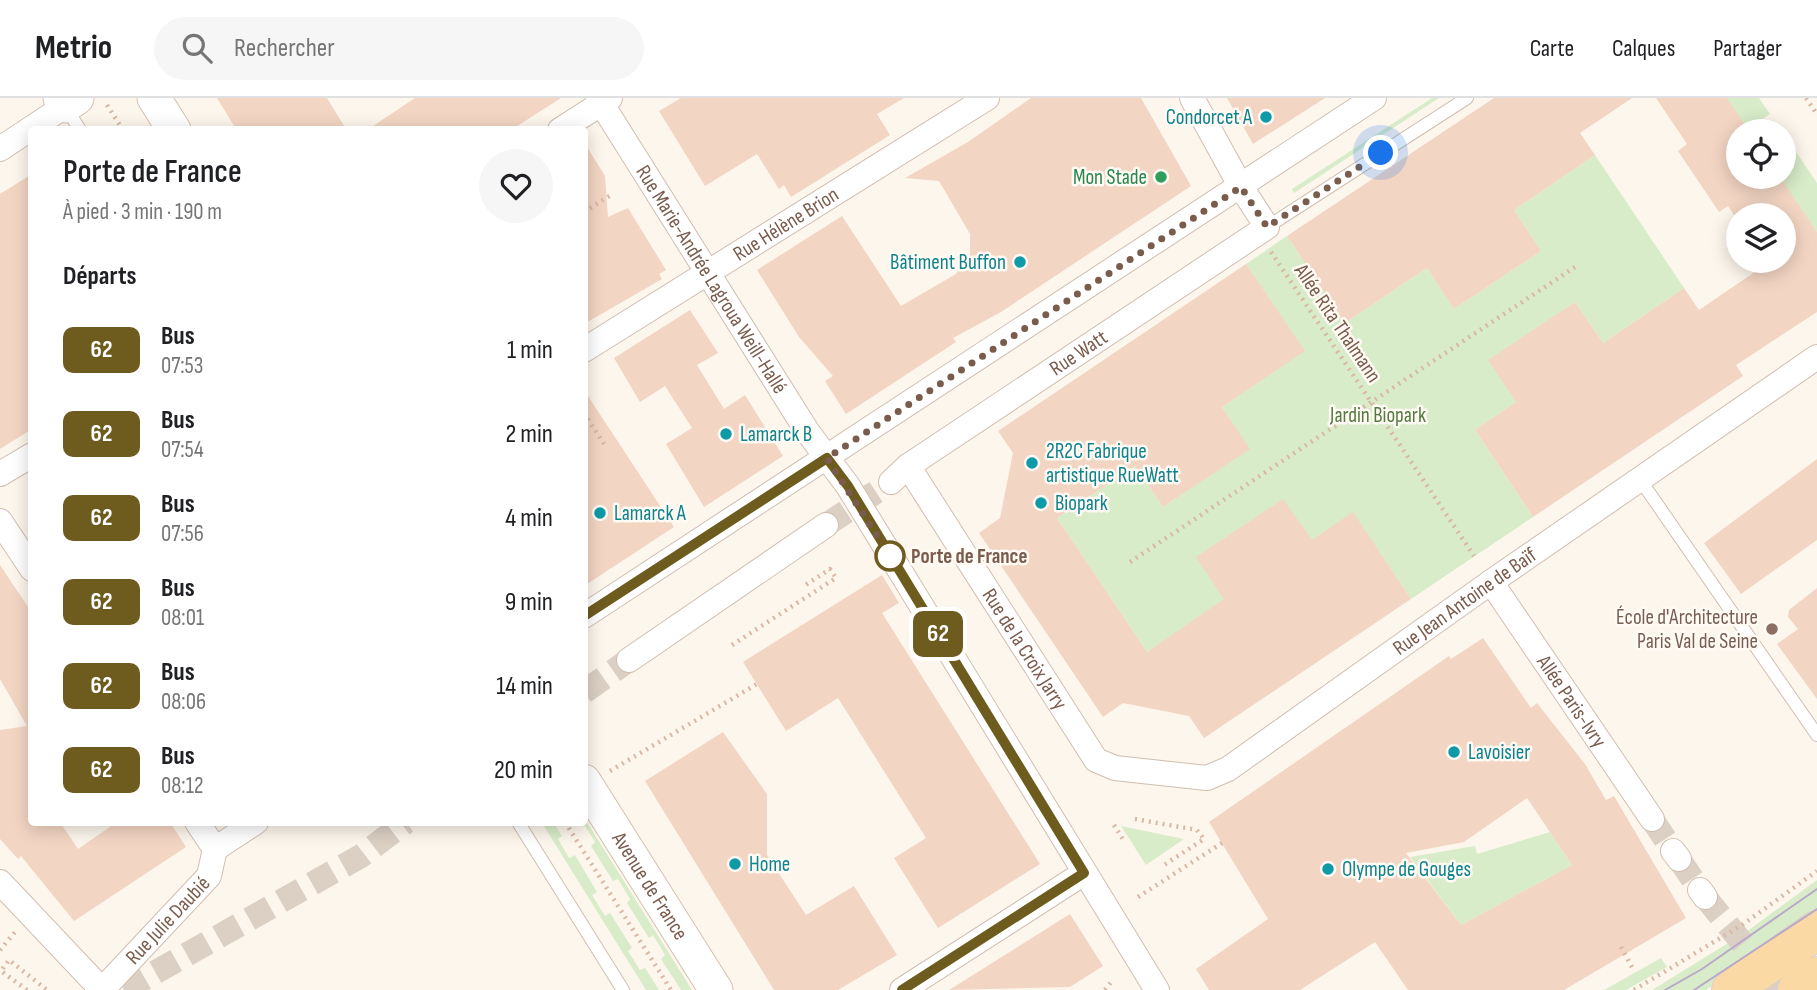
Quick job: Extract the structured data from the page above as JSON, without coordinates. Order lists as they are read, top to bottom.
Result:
{
  "streets": {
    "street": [
      "Rue Hélène Brion",
      "Rue Marie-Andrée Lagroua Weill-Hallé",
      "Rue Watt",
      "Rue Jean Antoine de Baïf",
      "Rue de la Croix Jarry",
      "Allée Paris-Ivry",
      "Avenue de France",
      "Rue Julie Daubié"
    ],
    "path": ["Allée Rita Thalmann"]
  },
  "crossings": [
    ["Rue Hélène Brion", "Rue Marie-Andrée Lagroua Weill-Hallé"],
    ["Allée Rita Thalmann", "Rue Watt"],
    ["Rue Watt", "Rue de la Croix Jarry"],
    ["Rue Jean Antoine de Baïf", "Rue de la Croix Jarry"],
    ["Rue Jean Antoine de Baïf", "Allée Paris-Ivry"]
  ],
  "parks": ["Jardin Biopark"],
  "places": [
    "Condorcet A",
    "Mon Stade",
    "Bâtiment Buffon",
    "Lamarck B",
    "2R2C Fabrique artistique RueWatt",
    "Biopark",
    "Lamarck A",
    "Porte de France",
    "École d'Architecture Paris Val de Seine",
    "Lavoisier",
    "Home",
    "Olympe de Gouges"
  ],
  "lines": ["bus line 62"],
  "page": {
    "header": "Metrio",
    "search": "Rechercher",
    "nav": ["Carte", "Calques", "Partager"],
    "on_map": "62",
    "heading": [
      ["Porte de France", "À pied · 3 min · 190 m"],
      "Départs"
    ],
    "list": [
      {
        "mark": "62",
        "name": "Bus",
        "note": "07:53",
        "value": "1 min"
      },
      {
        "mark": "62",
        "name": "Bus",
        "note": "07:54",
        "value": "2 min"
      },
      {
        "mark": "62",
        "name": "Bus",
        "note": "07:56",
        "value": "4 min"
      },
      {
        "mark": "62",
        "name": "Bus",
        "note": "08:01",
        "value": "9 min"
      },
      {
        "mark": "62",
        "name": "Bus",
        "note": "08:06",
        "value": "14 min"
      },
      {
        "mark": "62",
        "name": "Bus",
        "note": "08:12",
        "value": "20 min"
      }
    ]
  }
}
